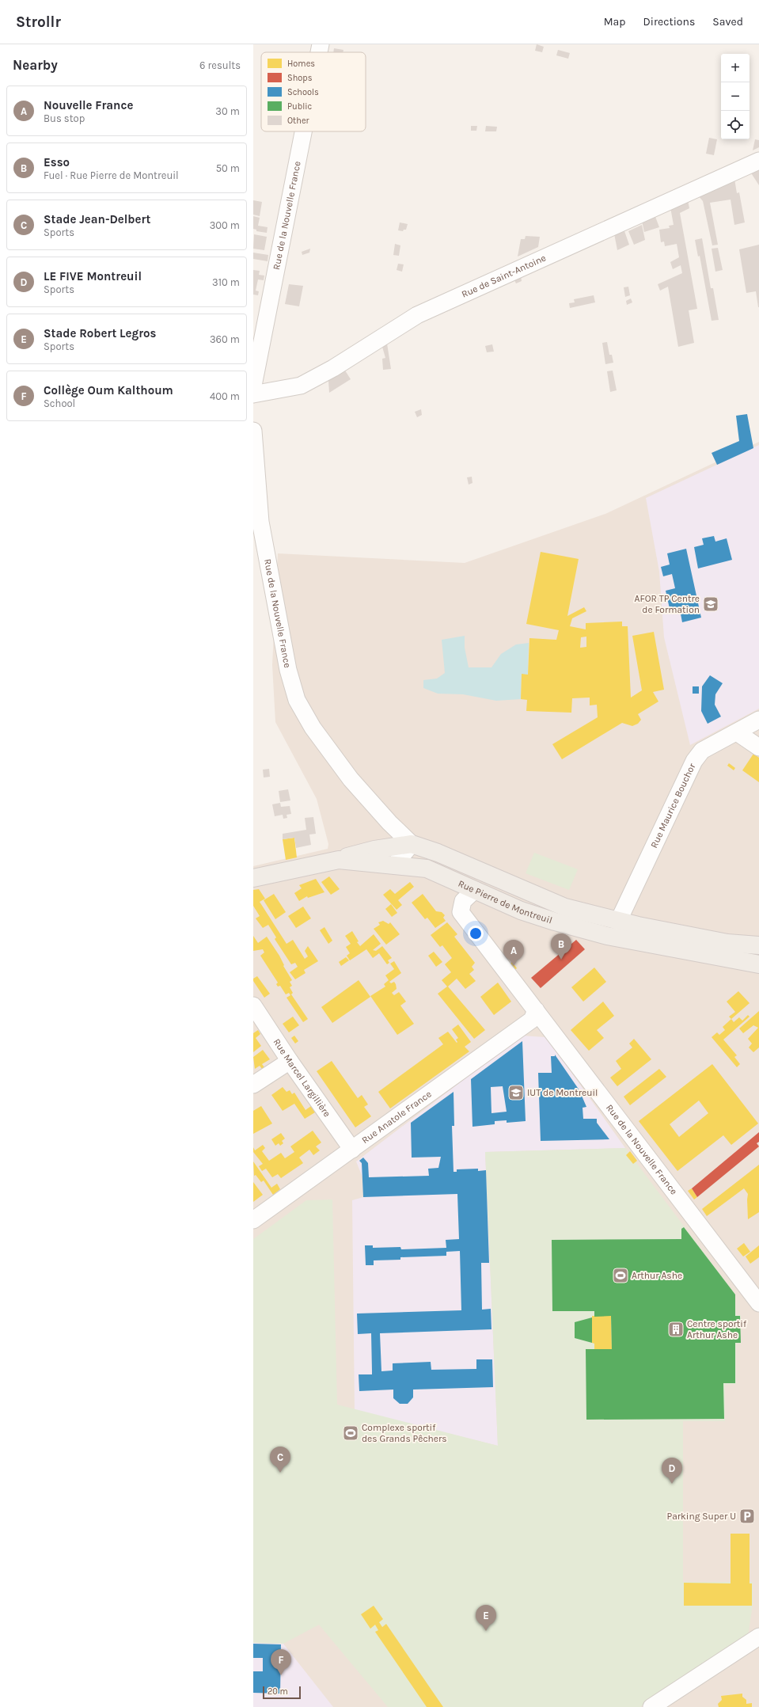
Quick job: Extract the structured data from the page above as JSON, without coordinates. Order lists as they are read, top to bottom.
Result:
{
  "streets": {
    "main road": ["Rue Pierre de Montreuil"],
    "street": [
      "Rue de la Nouvelle France",
      "Rue de Saint-Antoine",
      "Rue Maurice Bouchor",
      "Rue Marcel Largillière",
      "Rue Anatole France"
    ]
  },
  "crossings": [
    ["Rue de la Nouvelle France", "Rue Pierre de Montreuil"],
    ["Rue de la Nouvelle France", "Rue Anatole France"],
    ["Rue Maurice Bouchor", "Rue Pierre de Montreuil"],
    ["Rue Marcel Largillière", "Rue Anatole France"]
  ],
  "places": {
    "school or university": ["AFOR TP Centre de Formation", "IUT de Montreuil"],
    "sports": ["Arthur Ashe", "Complexe sportif des Grands Pêchers"],
    "building": ["Centre sportif Arthur Ashe"],
    "parking": ["Parking Super U"]
  },
  "legend": [
    "Homes",
    "Shops",
    "Schools",
    "Public",
    "Other"
  ],
  "scale_bar": "20 m",
  "page": {
    "header": "Strollr",
    "nav": ["Map", "Directions", "Saved"],
    "heading": ["Nearby", "6 results"],
    "map_buttons": ["+", "−"],
    "list": [
      {
        "mark": "A",
        "name": "Nouvelle France",
        "note": "Bus stop",
        "value": "30 m"
      },
      {
        "mark": "B",
        "name": "Esso",
        "note": "Fuel · Rue Pierre de Montreuil",
        "value": "50 m"
      },
      {
        "mark": "C",
        "name": "Stade Jean-Delbert",
        "note": "Sports",
        "value": "300 m"
      },
      {
        "mark": "D",
        "name": "LE FIVE Montreuil",
        "note": "Sports",
        "value": "310 m"
      },
      {
        "mark": "E",
        "name": "Stade Robert Legros",
        "note": "Sports",
        "value": "360 m"
      },
      {
        "mark": "F",
        "name": "Collège Oum Kalthoum",
        "note": "School",
        "value": "400 m"
      }
    ],
    "pins": [
      "B",
      "A",
      "C",
      "D",
      "E",
      "F"
    ],
    "scale": "20 m"
  }
}
